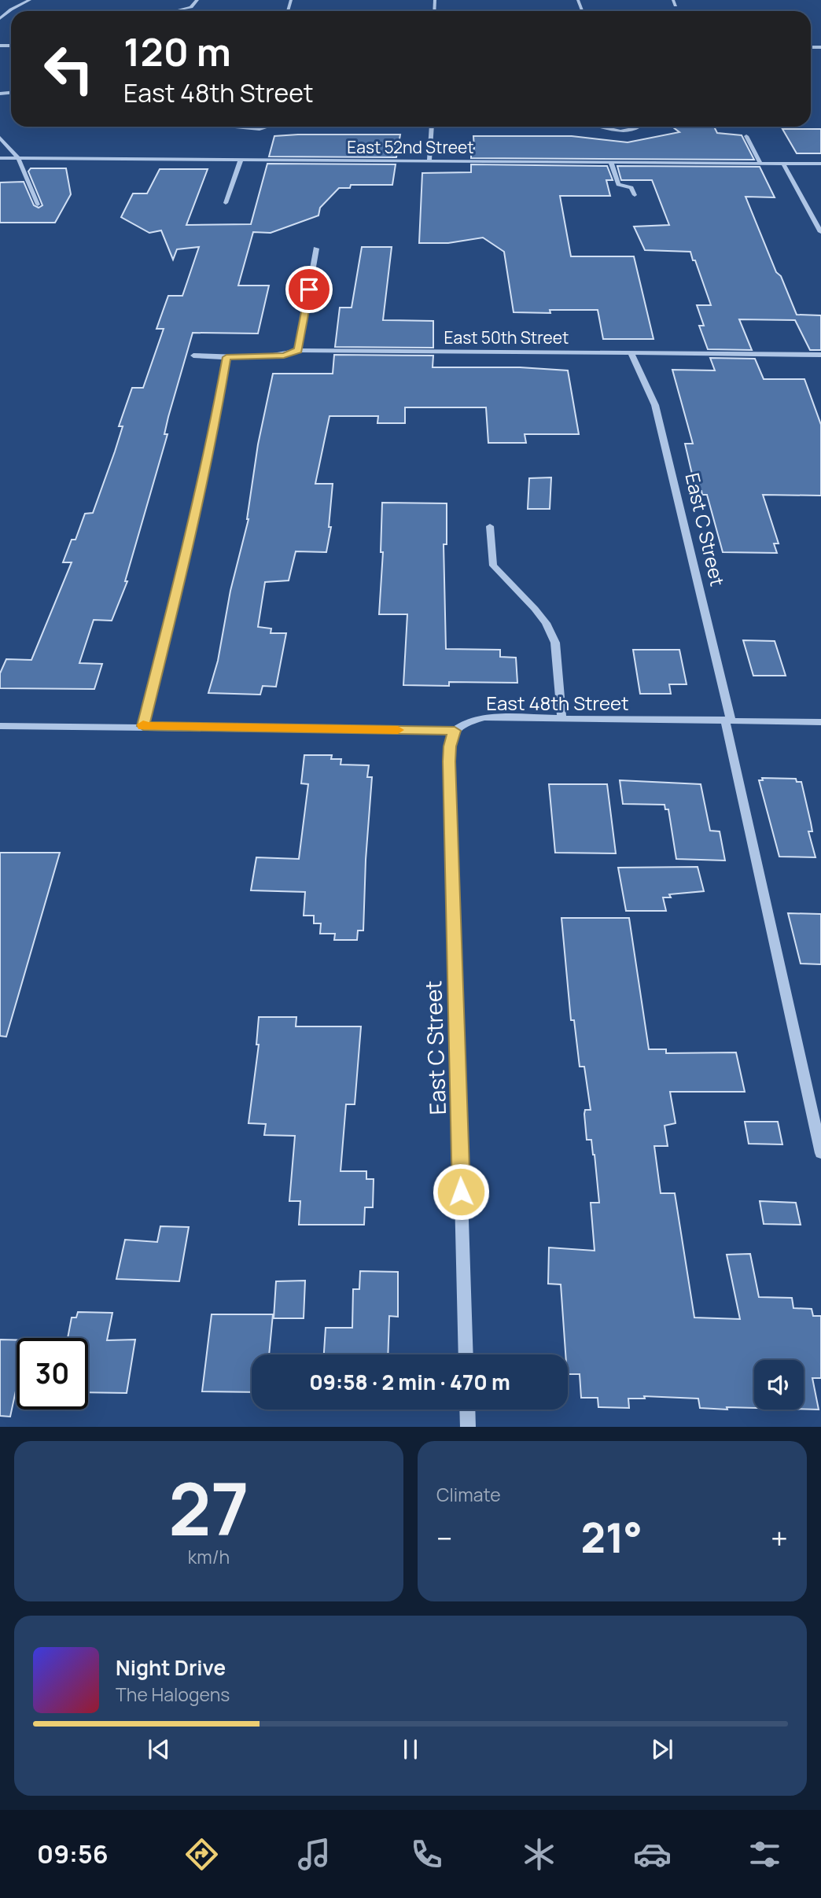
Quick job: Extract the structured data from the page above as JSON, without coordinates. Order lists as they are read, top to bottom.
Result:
{
  "streets": {
    "street": [
      "East 52nd Street",
      "East 50th Street",
      "East C Street",
      "East 48th Street"
    ]
  },
  "crossings": [
    ["East 50th Street", "East C Street"],
    ["East C Street", "East 48th Street"]
  ],
  "page": {
    "turn": ["120 m", "East 48th Street"],
    "limit": "30",
    "trip": "09:58 · 2 min · 470 m",
    "tile": [
      ["27", "km/h"],
      "Climate"
    ],
    "heat": ["−", "21°", "+"],
    "song": ["Night Drive", "The Halogens"],
    "tabs": "09:56"
  }
}
